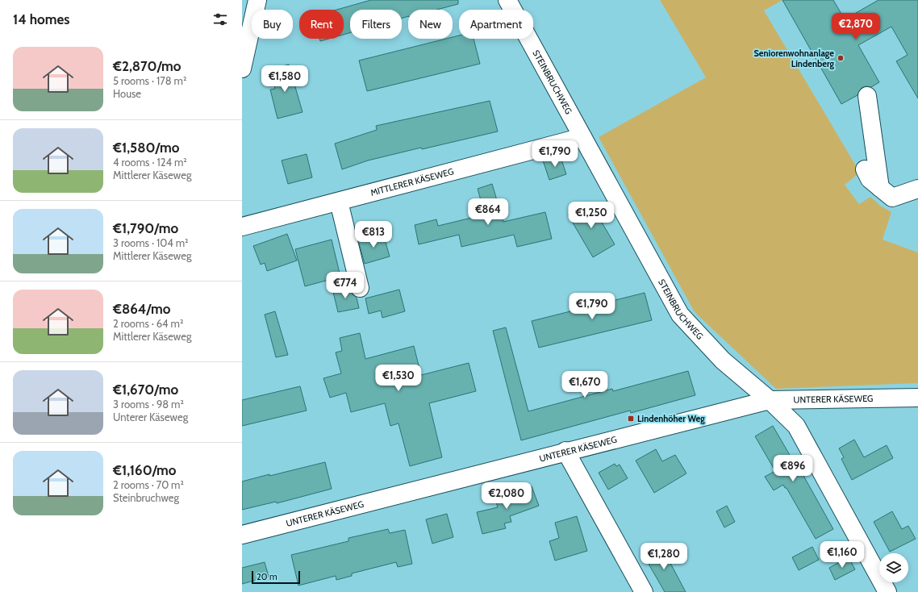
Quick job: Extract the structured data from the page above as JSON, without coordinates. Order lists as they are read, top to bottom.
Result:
{
  "streets": {
    "street": ["STEINBRUCHWEG", "MITTLERER KÄSEWEG", "UNTERER KÄSEWEG"]
  },
  "crossings": [
    ["STEINBRUCHWEG", "MITTLERER KÄSEWEG"],
    ["STEINBRUCHWEG", "UNTERER KÄSEWEG"]
  ],
  "places": {
    "other": ["Seniorenwohnanlage Lindenberg"],
    "transit": ["Lindenhöher Weg"]
  },
  "scale_bar": "20 m",
  "page": {
    "heading": "14 homes",
    "chip": [
      "Buy",
      "Rent",
      "Filters",
      "New",
      "Apartment"
    ],
    "price": [
      "€2,870",
      "€1,580",
      "€1,790",
      "€864",
      "€1,250",
      "€813",
      "€774",
      "€1,790",
      "€1,530",
      "€1,670",
      "€896",
      "€2,080",
      "€1,160",
      "€1,280"
    ],
    "list": [
      {
        "name": "€2,870/mo",
        "note": "5 rooms · 178 m² · House"
      },
      {
        "name": "€1,580/mo",
        "note": "4 rooms · 124 m² · Mittlerer Käseweg"
      },
      {
        "name": "€1,790/mo",
        "note": "3 rooms · 104 m² · Mittlerer Käseweg"
      },
      {
        "name": "€864/mo",
        "note": "2 rooms · 64 m² · Mittlerer Käseweg"
      },
      {
        "name": "€1,670/mo",
        "note": "3 rooms · 98 m² · Unterer Käseweg"
      },
      {
        "name": "€1,160/mo",
        "note": "2 rooms · 70 m² · Steinbruchweg"
      }
    ],
    "scale": "20 m"
  }
}
